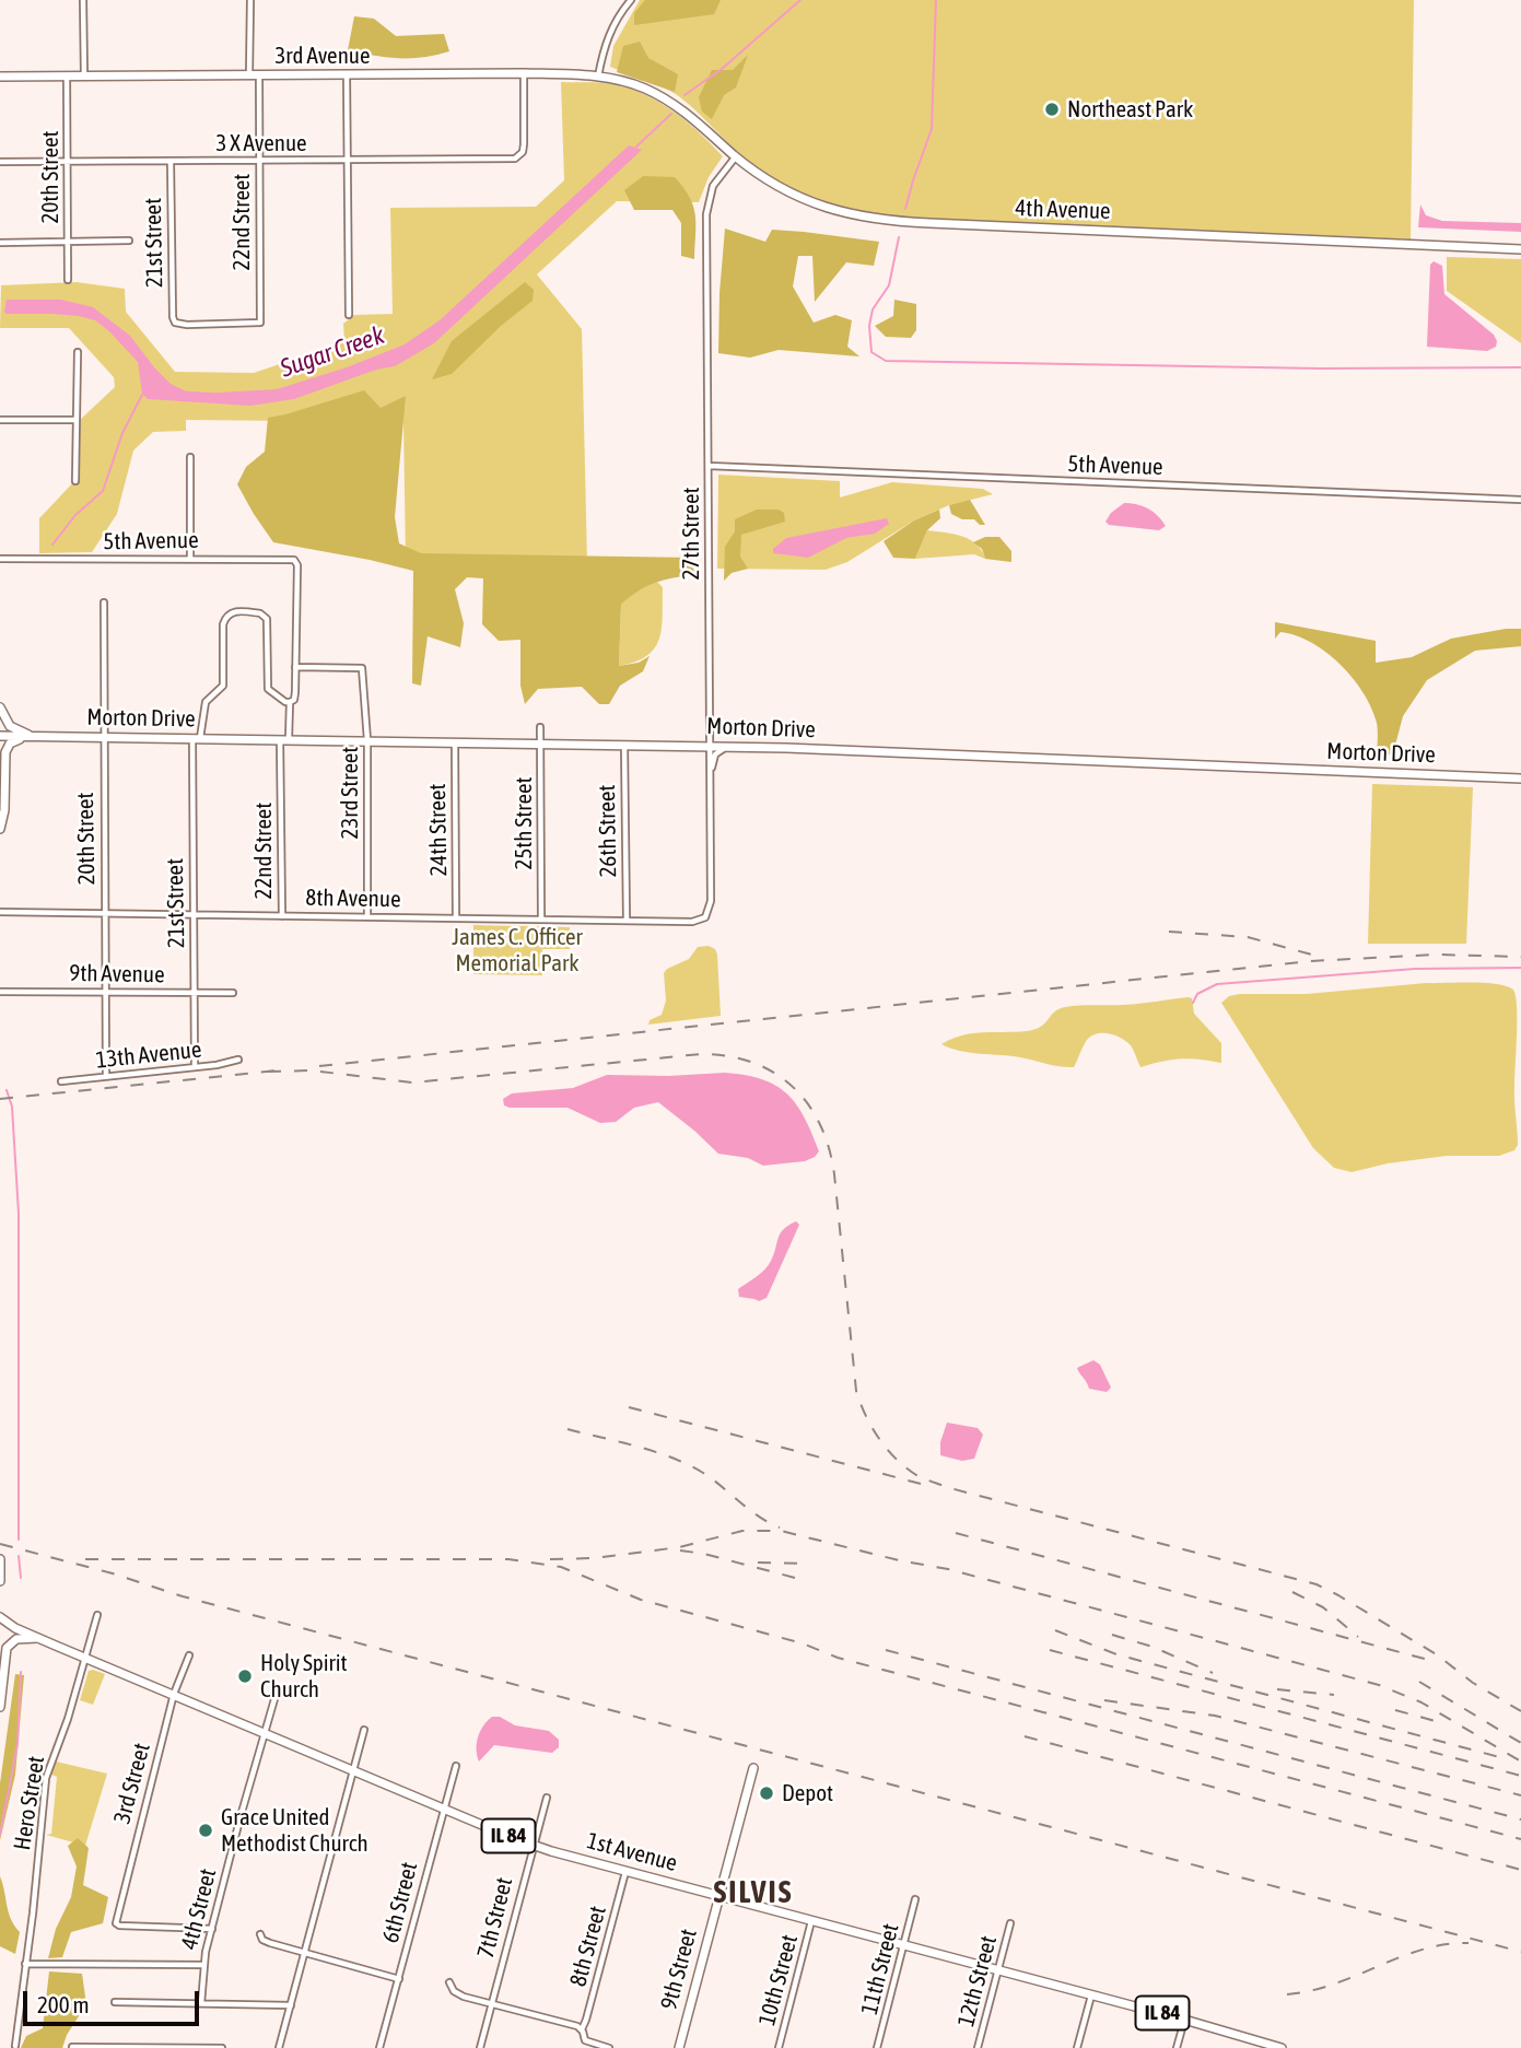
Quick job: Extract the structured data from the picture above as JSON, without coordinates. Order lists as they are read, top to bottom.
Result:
{
  "streets": {
    "street": [
      "3rd Avenue",
      "3 X Avenue",
      "20th Street",
      "4th Avenue",
      "22nd Street",
      "21st Street",
      "5th Avenue",
      "27th Street",
      "Morton Drive",
      "23rd Street",
      "25th Street",
      "24th Street",
      "26th Street",
      "8th Avenue",
      "9th Avenue",
      "13th Avenue",
      "3rd Street",
      "Hero Street",
      "IL 84",
      "1st Avenue",
      "6th Street",
      "4th Street",
      "7th Street",
      "8th Street",
      "9th Street",
      "11th Street",
      "10th Street",
      "12th Street"
    ]
  },
  "crossings": [
    ["3rd Avenue", "3 X Avenue"],
    ["3rd Avenue", "20th Street"],
    ["3rd Avenue", "4th Avenue"],
    ["3rd Avenue", "22nd Street"],
    ["3 X Avenue", "20th Street"],
    ["3 X Avenue", "22nd Street"],
    ["3 X Avenue", "21st Street"],
    ["20th Street", "Morton Drive"],
    ["20th Street", "8th Avenue"],
    ["20th Street", "9th Avenue"],
    ["20th Street", "13th Avenue"],
    ["4th Avenue", "27th Street"],
    ["22nd Street", "21st Street"],
    ["22nd Street", "5th Avenue"],
    ["22nd Street", "Morton Drive"],
    ["22nd Street", "23rd Street"],
    ["22nd Street", "8th Avenue"],
    ["21st Street", "Morton Drive"],
    ["21st Street", "8th Avenue"],
    ["21st Street", "9th Avenue"],
    ["21st Street", "13th Avenue"],
    ["5th Avenue", "27th Street"],
    ["27th Street", "Morton Drive"],
    ["27th Street", "8th Avenue"],
    ["Morton Drive", "23rd Street"],
    ["Morton Drive", "25th Street"],
    ["Morton Drive", "24th Street"],
    ["Morton Drive", "26th Street"],
    ["23rd Street", "8th Avenue"],
    ["25th Street", "8th Avenue"],
    ["24th Street", "8th Avenue"],
    ["26th Street", "8th Avenue"],
    ["3rd Street", "1st Avenue"],
    ["3rd Street", "4th Street"],
    ["Hero Street", "1st Avenue"],
    ["1st Avenue", "6th Street"],
    ["1st Avenue", "4th Street"],
    ["1st Avenue", "7th Street"],
    ["1st Avenue", "8th Street"],
    ["1st Avenue", "9th Street"],
    ["1st Avenue", "11th Street"],
    ["1st Avenue", "10th Street"],
    ["1st Avenue", "12th Street"]
  ],
  "districts": ["SILVIS"],
  "water": ["Sugar Creek"],
  "parks": ["James C. Officer Memorial Park"],
  "places": [
    "Northeast Park",
    "Holy Spirit Church",
    "Depot",
    "Grace United Methodist Church"
  ],
  "scale_bar": "200 m"
}
